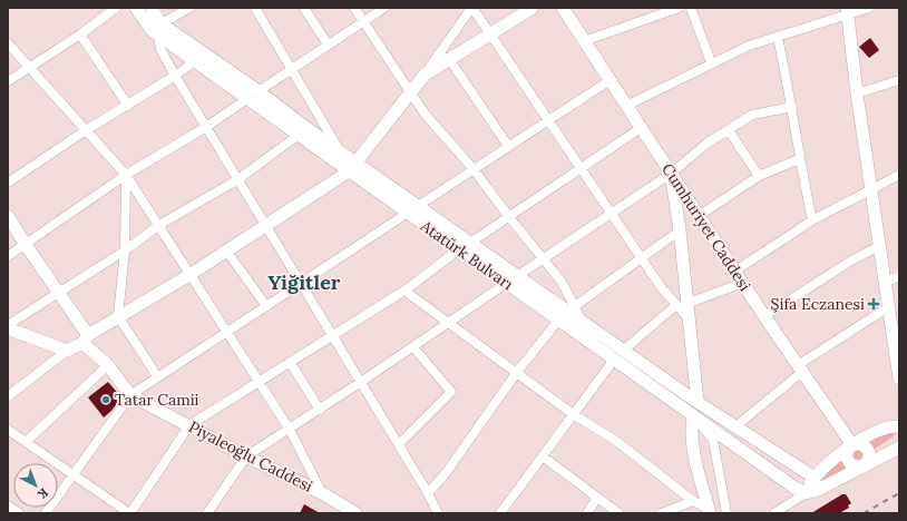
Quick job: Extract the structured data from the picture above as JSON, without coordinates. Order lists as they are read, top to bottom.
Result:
{
  "streets": {
    "main road": ["Cumhuriyet Caddesi", "Atatürk Bulvarı", "Piyaleoğlu Caddesi"]
  },
  "districts": ["Yiğitler"],
  "places": {
    "health": ["Şifa Eczanesi"],
    "other": ["Tatar Camii"]
  },
  "north": "bottom right"
}
